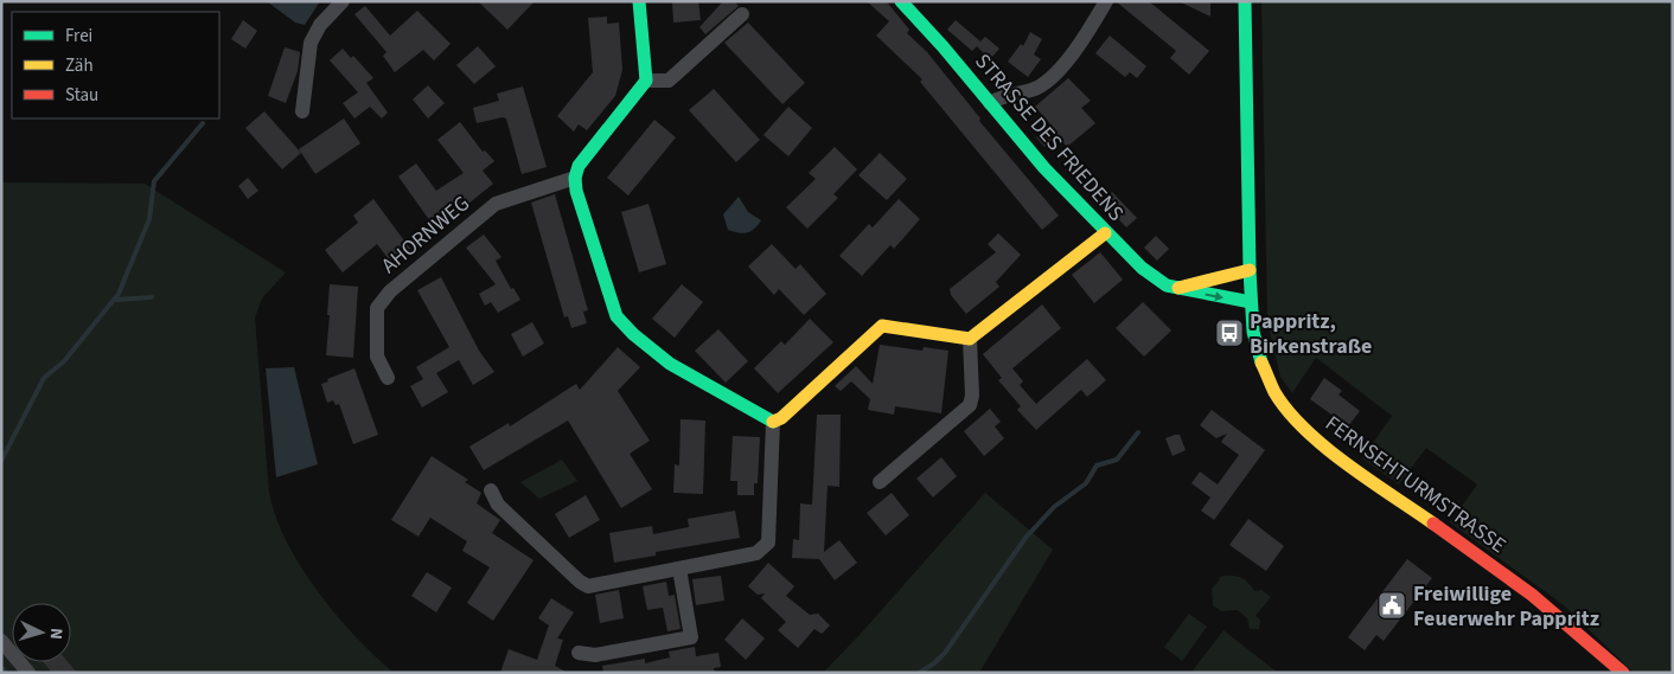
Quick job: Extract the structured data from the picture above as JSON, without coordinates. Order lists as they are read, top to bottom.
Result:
{
  "streets": {
    "street": ["STRASSE DES FRIEDENS", "AHORNWEG", "FERNSEHTURMSTRASSE"]
  },
  "crossings": [
    ["STRASSE DES FRIEDENS", "FERNSEHTURMSTRASSE"]
  ],
  "places": {
    "bus stop": ["Pappritz, Birkenstraße"],
    "public building": ["Freiwillige Feuerwehr Pappritz"]
  },
  "legend": ["Frei", "Zäh", "Stau"],
  "north": "right"
}
